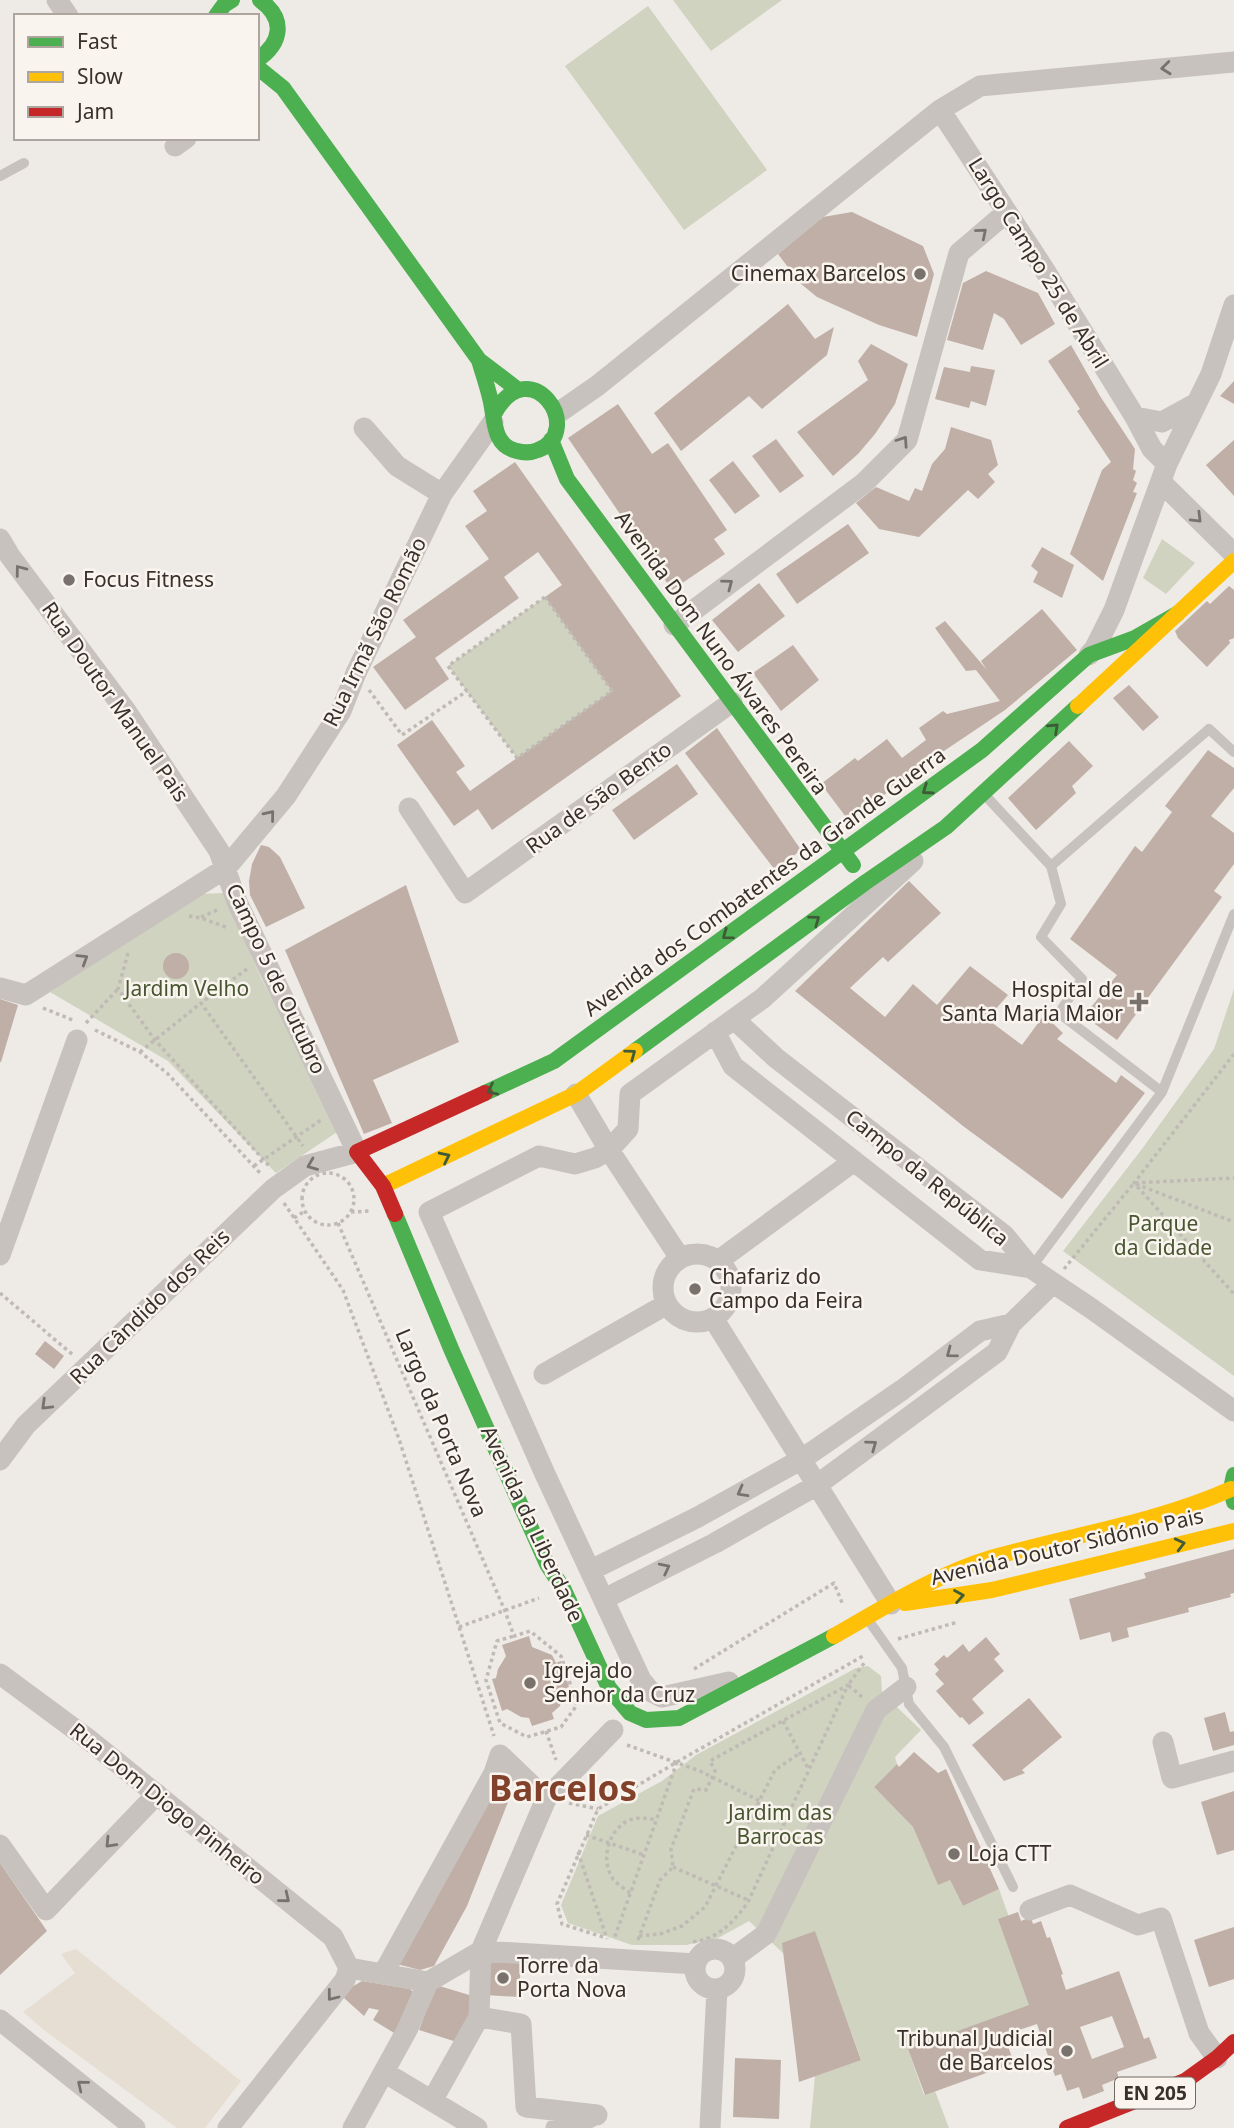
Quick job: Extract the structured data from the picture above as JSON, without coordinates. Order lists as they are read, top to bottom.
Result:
{
  "streets": {
    "main road": [
      "Avenida Dom Nuno Álvares Pereira",
      "Avenida dos Combatentes da Grande Guerra",
      "Avenida da Liberdade",
      "Avenida Doutor Sidónio Pais",
      "EN 205"
    ],
    "street": [
      "Largo Campo 25 de Abril",
      "Rua Irmã São Romão",
      "Rua Doutor Manuel Pais",
      "Rua de São Bento",
      "Campo 5 de Outubro",
      "Campo da República",
      "Rua Cândido dos Reis",
      "Rua Dom Diogo Pinheiro"
    ],
    "path": ["Largo da Porta Nova"]
  },
  "crossings": [
    ["Rua Irmã São Romão", "Avenida Dom Nuno Álvares Pereira"],
    ["Rua Irmã São Romão", "Rua Doutor Manuel Pais"],
    ["Rua Irmã São Romão", "Campo 5 de Outubro"],
    ["Avenida Dom Nuno Álvares Pereira", "Rua de São Bento"],
    ["Avenida Dom Nuno Álvares Pereira", "Avenida dos Combatentes da Grande Guerra"],
    ["Rua Doutor Manuel Pais", "Campo 5 de Outubro"],
    ["Avenida dos Combatentes da Grande Guerra", "Campo 5 de Outubro"],
    ["Avenida dos Combatentes da Grande Guerra", "Avenida da Liberdade"],
    ["Campo 5 de Outubro", "Avenida da Liberdade"],
    ["Avenida da Liberdade", "Avenida Doutor Sidónio Pais"]
  ],
  "one_way": [
    "Rua Irmã São Romão",
    "Rua Doutor Manuel Pais",
    "Campo 5 de Outubro",
    "Rua Cândido dos Reis",
    "Rua Dom Diogo Pinheiro"
  ],
  "districts": ["Barcelos"],
  "parks": ["Jardim Velho", "Parque da Cidade", "Jardim das Barrocas"],
  "places": {
    "other": [
      "Cinemax Barcelos",
      "Focus Fitness",
      "Chafariz do Campo da Feira",
      "Igreja do Senhor da Cruz",
      "Loja CTT",
      "Torre da Porta Nova",
      "Tribunal Judicial de Barcelos"
    ],
    "health": ["Hospital de Santa Maria Maior"]
  },
  "legend": ["Fast", "Slow", "Jam"]
}
